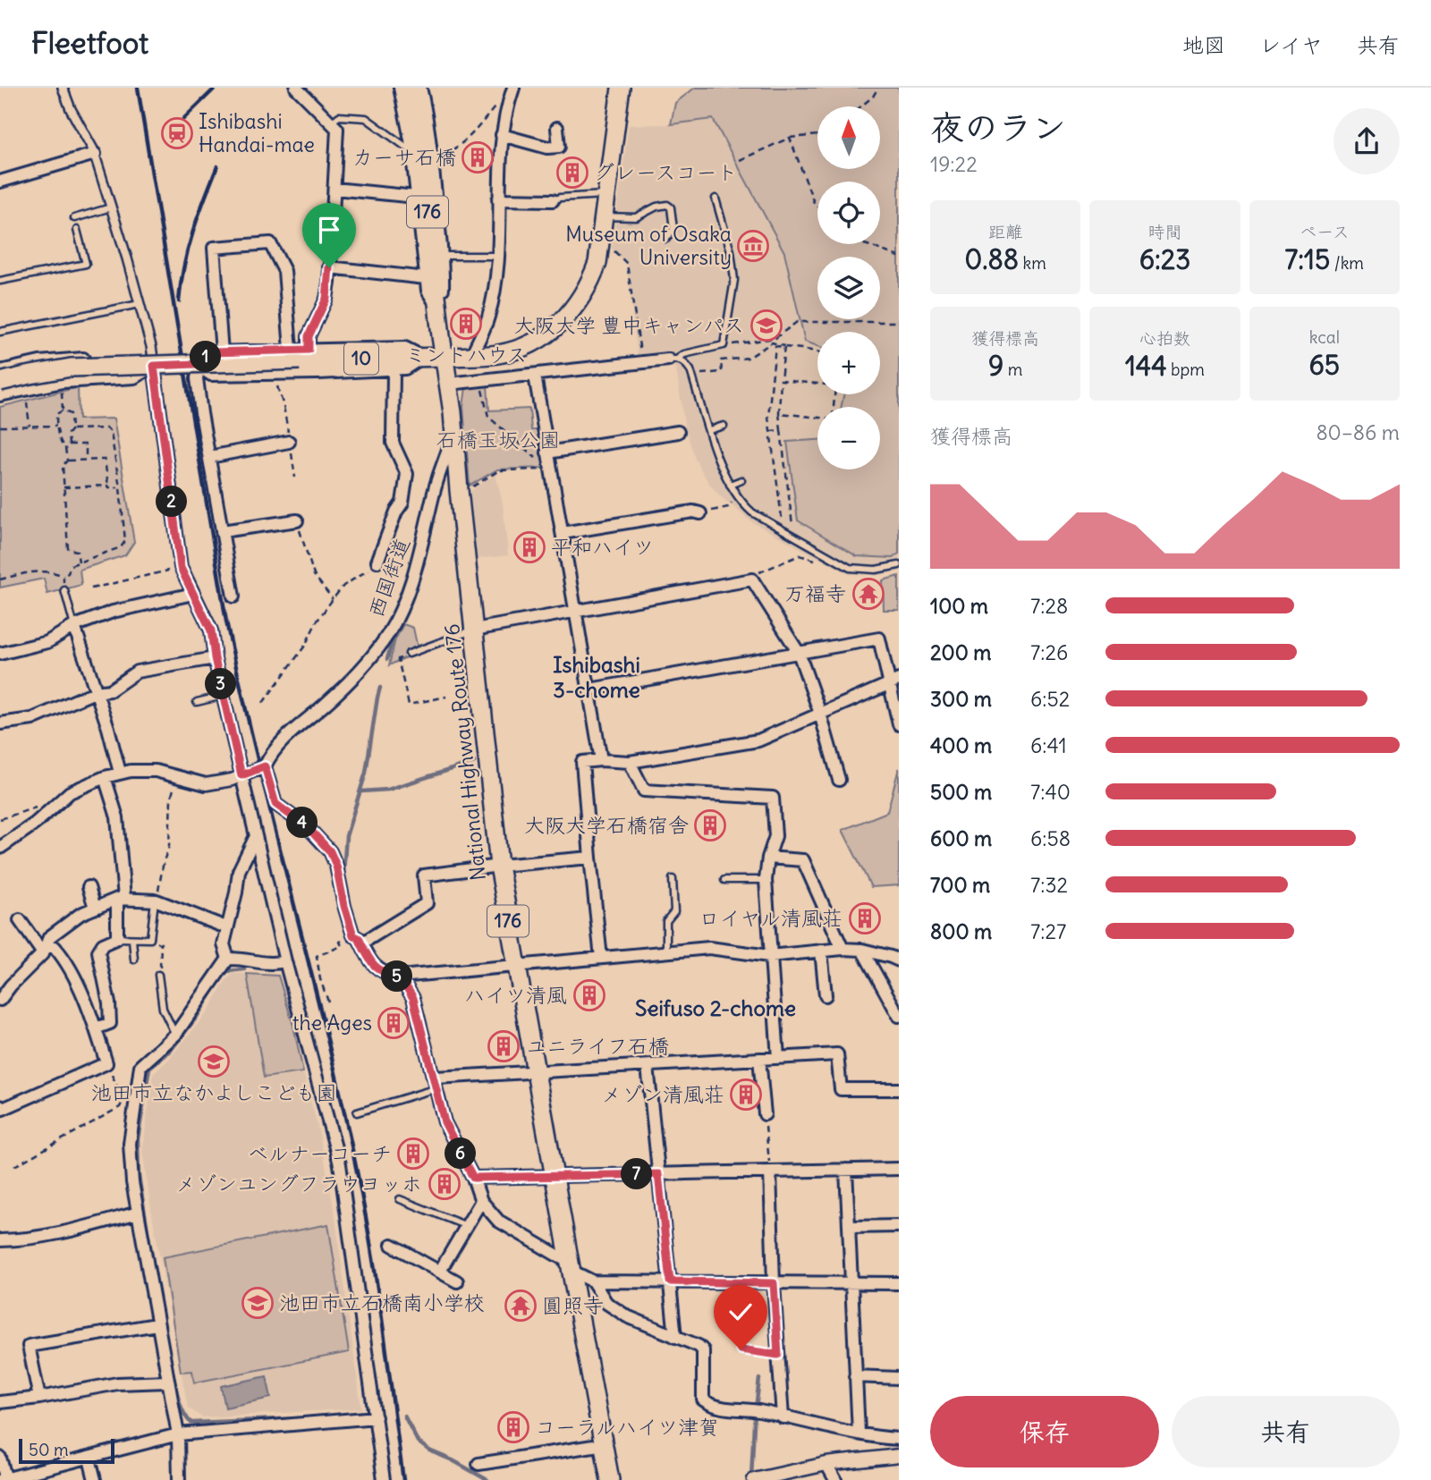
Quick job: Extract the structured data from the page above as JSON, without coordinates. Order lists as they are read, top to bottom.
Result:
{
  "streets": {
    "main road": ["176", "10", "National Highway Route 176"],
    "street": ["西国街道"]
  },
  "crossings": [
    ["10", "National Highway Route 176"],
    ["西国街道", "National Highway Route 176"]
  ],
  "districts": ["Ishibashi 3-chome", "Seifuso 2-chome"],
  "parks": ["石橋玉坂公園"],
  "places": {
    "station": ["Ishibashi Handai-mae"],
    "building": [
      "カーサ石橋",
      "グレースコート",
      "ミントハウス",
      "平和ハイツ",
      "大阪大学石橋宿舎",
      "ロイヤル清風荘",
      "ハイツ清風",
      "the Ages",
      "ユニライフ石橋",
      "メゾン清風荘",
      "ベルナーコーチ",
      "メゾンユングフラウヨッホ",
      "コーラルハイツ津賀"
    ],
    "museum": ["Museum of Osaka University"],
    "school or university": ["大阪大学 豊中キャンパス", "池田市立なかよしこども園", "池田市立石橋南小学校"],
    "temple": ["万福寺", "圓照寺"]
  },
  "scale_bar": "50 m",
  "north": "top",
  "page": {
    "header": "Fleetfoot",
    "nav": ["地図", "レイヤ", "共有"],
    "heading": ["夜のラン", "19:22"],
    "map_buttons": ["+", "−"],
    "stats": [
      ["距離", "0.88 km"],
      ["時間", "6:23"],
      ["ペース", "7:15 /km"],
      ["獲得標高", "9 m"],
      ["心拍数", "144 bpm"],
      ["kcal", "65"]
    ],
    "pins": [
      "1",
      "2",
      "3",
      "4",
      "5",
      "6",
      "7"
    ],
    "chart": ["獲得標高", "80–86 m"],
    "list": [
      {
        "name": "100 m",
        "note": "7:28"
      },
      {
        "name": "200 m",
        "note": "7:26"
      },
      {
        "name": "300 m",
        "note": "6:52"
      },
      {
        "name": "400 m",
        "note": "6:41"
      },
      {
        "name": "500 m",
        "note": "7:40"
      },
      {
        "name": "600 m",
        "note": "6:58"
      },
      {
        "name": "700 m",
        "note": "7:32"
      },
      {
        "name": "800 m",
        "note": "7:27"
      }
    ],
    "buttons": ["保存", "共有"],
    "scale": "50 m"
  }
}
